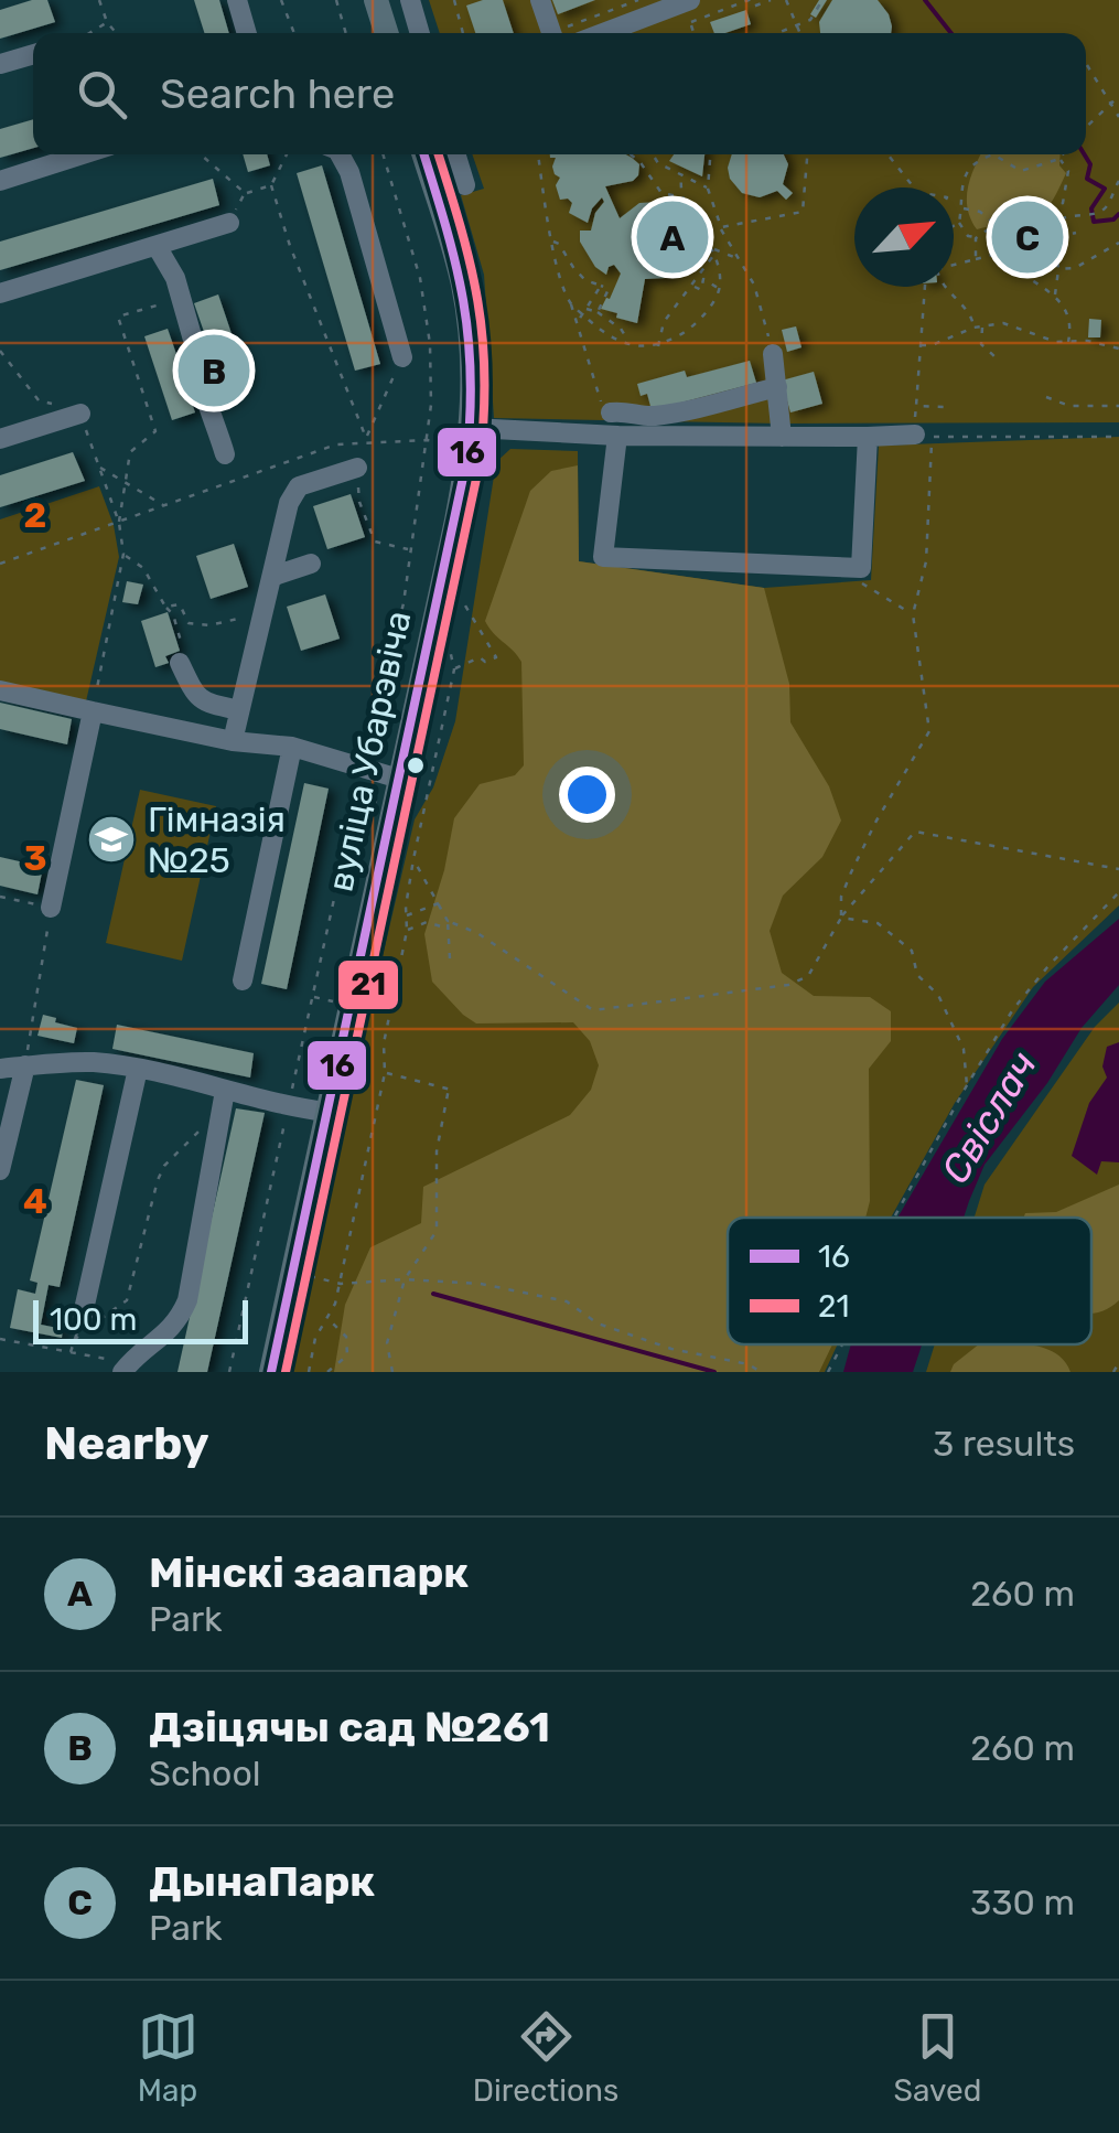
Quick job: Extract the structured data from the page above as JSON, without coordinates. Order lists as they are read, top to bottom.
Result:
{
  "streets": {
    "main road": ["вуліца Убарэвіча"]
  },
  "water": ["Свіслач"],
  "places": {
    "school or university": ["Гімназія №25"]
  },
  "lines": ["transit line 16", "transit line 21"],
  "legend": ["16", "21"],
  "scale_bar": "100 m",
  "north": "top right",
  "page": {
    "search": "Search here",
    "pins": ["A", "C", "B"],
    "scale": "100 m",
    "heading": ["Nearby", "3 results"],
    "list": [
      {
        "mark": "A",
        "name": "Мінскі заапарк",
        "note": "Park",
        "value": "260 m"
      },
      {
        "mark": "B",
        "name": "Дзіцячы сад №261",
        "note": "School",
        "value": "260 m"
      },
      {
        "mark": "C",
        "name": "ДынаПарк",
        "note": "Park",
        "value": "330 m"
      }
    ],
    "nav": ["Map", "Directions", "Saved"]
  },
  "grid": {
    "rows": ["2", "3", "4"]
  }
}
